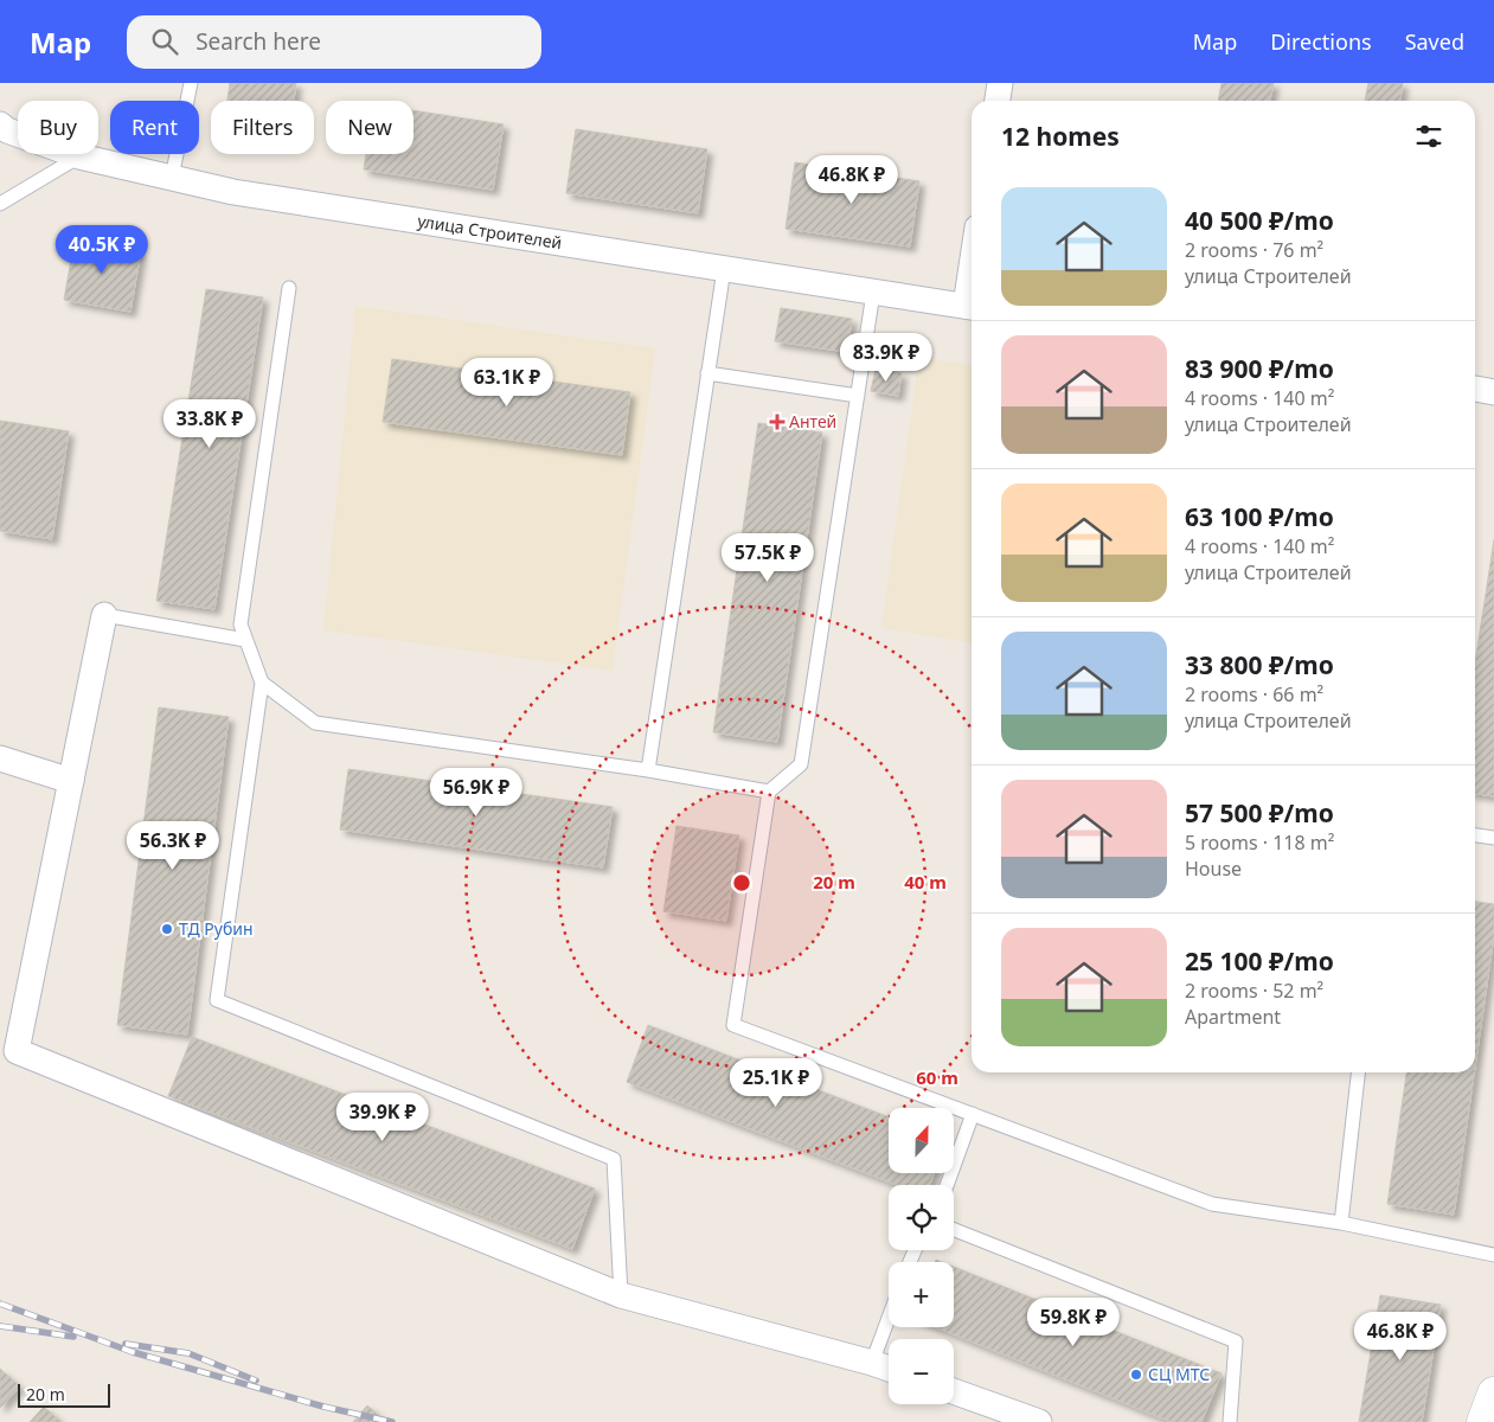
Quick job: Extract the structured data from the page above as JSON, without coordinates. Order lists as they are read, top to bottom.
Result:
{
  "streets": {
    "street": ["улица Строителей"]
  },
  "places": {
    "health": ["Антей"],
    "other": ["ТД Рубин", "СЦ МТС"]
  },
  "scale_bar": "20 m",
  "north": "top",
  "page": {
    "header": "Map",
    "search": "Search here",
    "nav": ["Map", "Directions", "Saved"],
    "chip": [
      "Buy",
      "Rent",
      "Filters",
      "New"
    ],
    "heading": "12 homes",
    "price": [
      "46.8K ₽",
      "40.5K ₽",
      "83.9K ₽",
      "63.1K ₽",
      "33.8K ₽",
      "57.5K ₽",
      "56.9K ₽",
      "56.3K ₽",
      "25.1K ₽",
      "39.9K ₽",
      "59.8K ₽",
      "46.8K ₽"
    ],
    "list": [
      {
        "name": "40 500 ₽/mo",
        "note": "2 rooms · 76 m² · улица Строителей"
      },
      {
        "name": "83 900 ₽/mo",
        "note": "4 rooms · 140 m² · улица Строителей"
      },
      {
        "name": "63 100 ₽/mo",
        "note": "4 rooms · 140 m² · улица Строителей"
      },
      {
        "name": "33 800 ₽/mo",
        "note": "2 rooms · 66 m² · улица Строителей"
      },
      {
        "name": "57 500 ₽/mo",
        "note": "5 rooms · 118 m² · House"
      },
      {
        "name": "25 100 ₽/mo",
        "note": "2 rooms · 52 m² · Apartment"
      }
    ],
    "map_buttons": ["+", "−"],
    "scale": "20 m"
  },
  "rings": ["20 m", "40 m", "60 m"]
}
